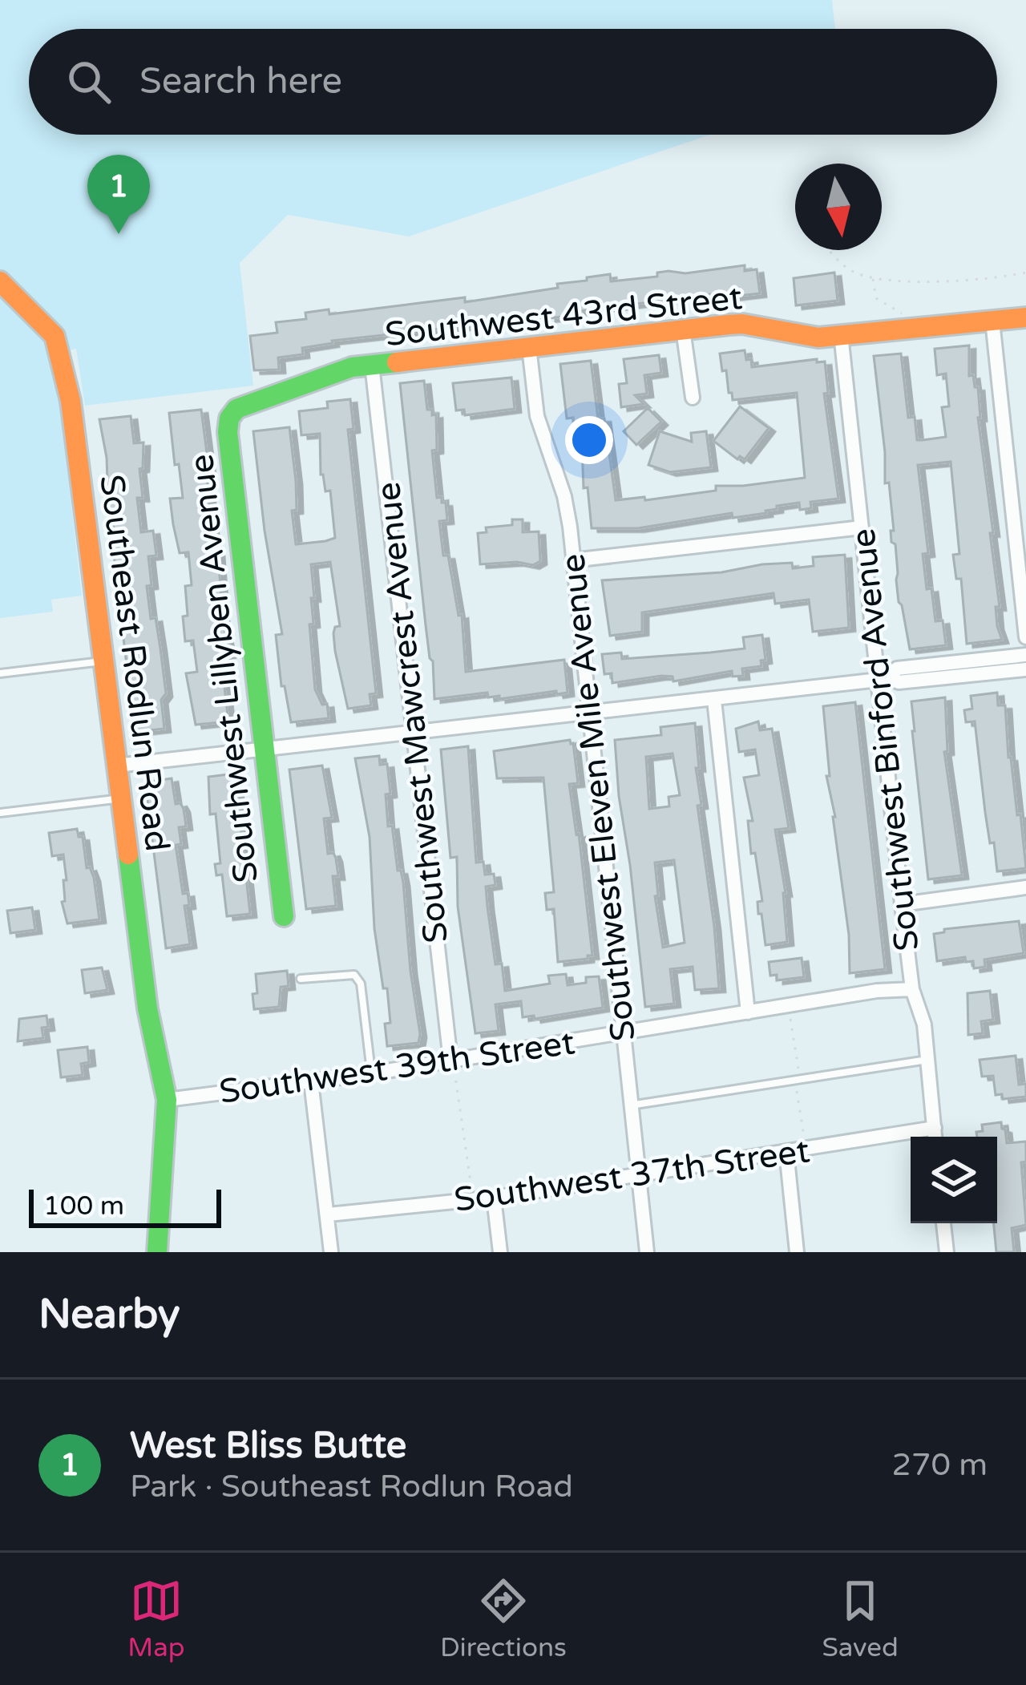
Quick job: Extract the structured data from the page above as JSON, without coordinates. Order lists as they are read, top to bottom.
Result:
{
  "streets": {
    "street": [
      "Southwest 43rd Street",
      "Southeast Rodlun Road",
      "Southwest Lillyben Avenue",
      "Southwest Mawcrest Avenue",
      "Southwest Binford Avenue",
      "Southwest Eleven Mile Avenue",
      "Southwest 39th Street",
      "Southwest 37th Street"
    ]
  },
  "crossings": [
    ["Southwest 43rd Street", "Southwest Lillyben Avenue"],
    ["Southwest 43rd Street", "Southwest Mawcrest Avenue"],
    ["Southwest 43rd Street", "Southwest Binford Avenue"],
    ["Southwest 43rd Street", "Southwest Eleven Mile Avenue"],
    ["Southeast Rodlun Road", "Southwest 39th Street"],
    ["Southwest Mawcrest Avenue", "Southwest 39th Street"],
    ["Southwest Binford Avenue", "Southwest 39th Street"],
    ["Southwest Binford Avenue", "Southwest 37th Street"],
    ["Southwest Eleven Mile Avenue", "Southwest 39th Street"],
    ["Southwest Eleven Mile Avenue", "Southwest 37th Street"]
  ],
  "scale_bar": "100 m",
  "north": "bottom",
  "page": {
    "search": "Search here",
    "pins": "1",
    "scale": "100 m",
    "heading": "Nearby",
    "list": [
      {
        "mark": "1",
        "name": "West Bliss Butte",
        "note": "Park · Southeast Rodlun Road",
        "value": "270 m"
      }
    ],
    "nav": ["Map", "Directions", "Saved"]
  }
}
